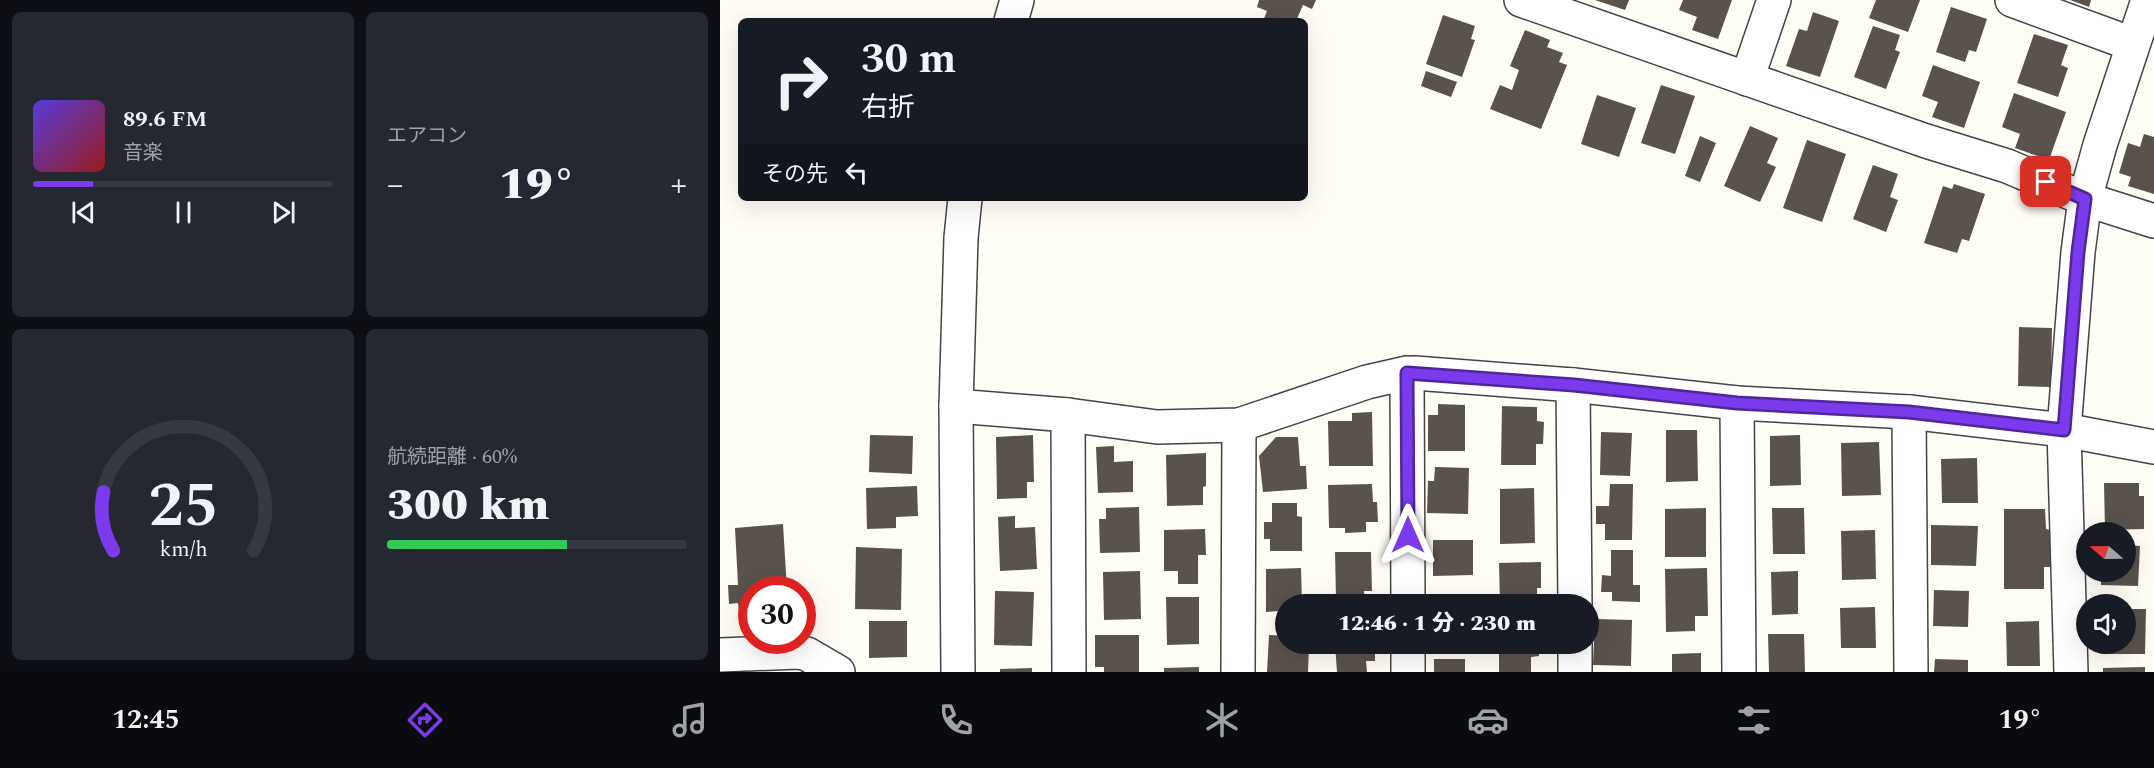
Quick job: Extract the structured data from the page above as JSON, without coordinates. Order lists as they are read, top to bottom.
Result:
{
  "north": "left",
  "page": {
    "tile": [
      "エアコン",
      ["航続距離 · 60%", "300 km"]
    ],
    "turn": ["30 m", "右折"],
    "song": ["89.6 FM", "音楽"],
    "then": "その先",
    "heat": ["−", "19°", "+"],
    "limit": "30",
    "trip": "12:46 · 1 分 · 230 m",
    "tabs": ["12:45", "19°"],
    "gauge": ["25", "km/h"]
  }
}
